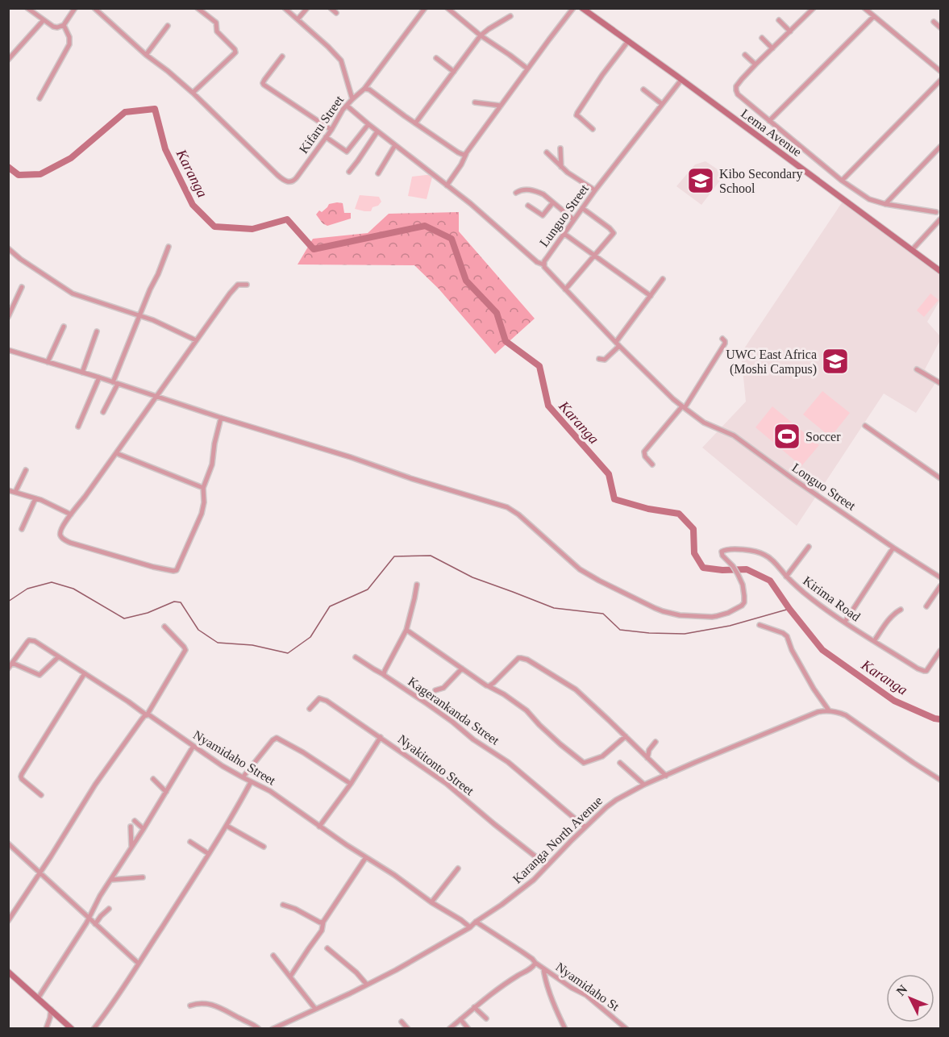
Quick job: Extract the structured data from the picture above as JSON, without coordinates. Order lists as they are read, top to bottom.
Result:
{
  "streets": {
    "main road": ["Lema Avenue"],
    "street": [
      "Kifaru Street",
      "Lunguo Street",
      "Longuo Street",
      "Kirima Road",
      "Kagerankanda Street",
      "Nyamidaho Street",
      "Nyakitonto Street",
      "Karanga North Avenue",
      "Nyamidaho St"
    ]
  },
  "crossings": [
    ["Lema Avenue", "Lunguo Street"],
    ["Lunguo Street", "Longuo Street"],
    ["Kagerankanda Street", "Karanga North Avenue"],
    ["Nyamidaho Street", "Karanga North Avenue"],
    ["Nyakitonto Street", "Karanga North Avenue"],
    ["Karanga North Avenue", "Nyamidaho St"]
  ],
  "water": ["Karanga"],
  "places": {
    "school or university": ["Kibo Secondary School", "UWC East Africa (Moshi Campus)"],
    "sports": ["Soccer"]
  },
  "north": "top left"
}
